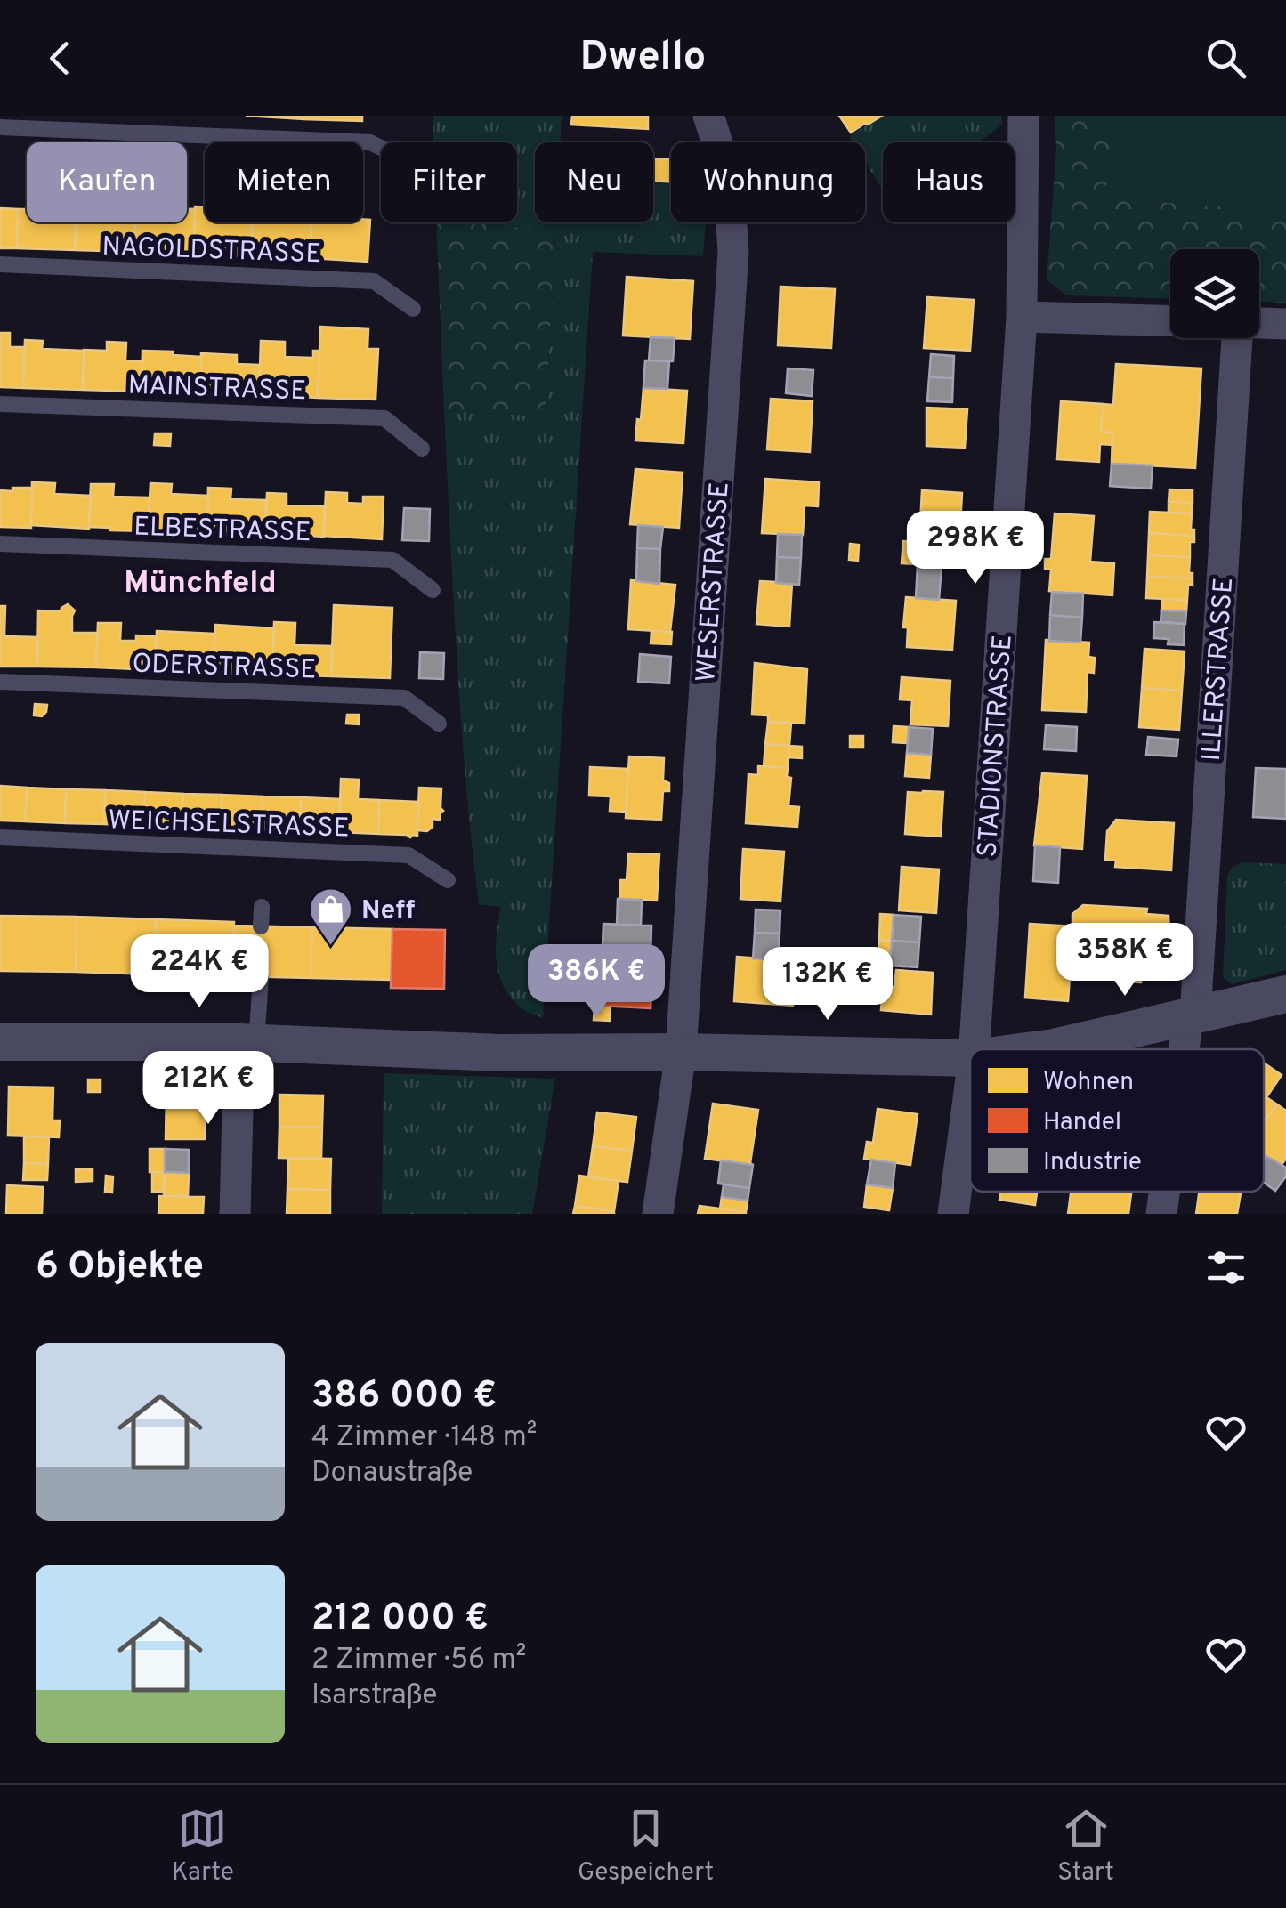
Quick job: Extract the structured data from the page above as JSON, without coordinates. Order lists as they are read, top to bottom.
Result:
{
  "streets": {
    "street": ["WESERSTRASSE", "ILLERSTRASSE", "STADIONSTRASSE"],
    "lane": [
      "NAGOLDSTRASSE",
      "MAINSTRASSE",
      "ELBESTRASSE",
      "ODERSTRASSE",
      "WEICHSELSTRASSE"
    ]
  },
  "districts": ["Münchfeld"],
  "places": {
    "shop": ["Neff"]
  },
  "legend": ["Wohnen", "Handel", "Industrie"],
  "page": {
    "header": "Dwello",
    "chip": [
      "Kaufen",
      "Mieten",
      "Filter",
      "Neu",
      "Wohnung",
      "Haus"
    ],
    "price": [
      "298K €",
      "358K €",
      "224K €",
      "386K €",
      "132K €",
      "212K €"
    ],
    "heading": "6 Objekte",
    "list": [
      {
        "name": "386 000 €",
        "note": "4 Zimmer · 148 m² · Donaustraße"
      },
      {
        "name": "212 000 €",
        "note": "2 Zimmer · 56 m² · Isarstraße"
      }
    ],
    "tabs": ["Karte", "Gespeichert", "Start"]
  }
}
